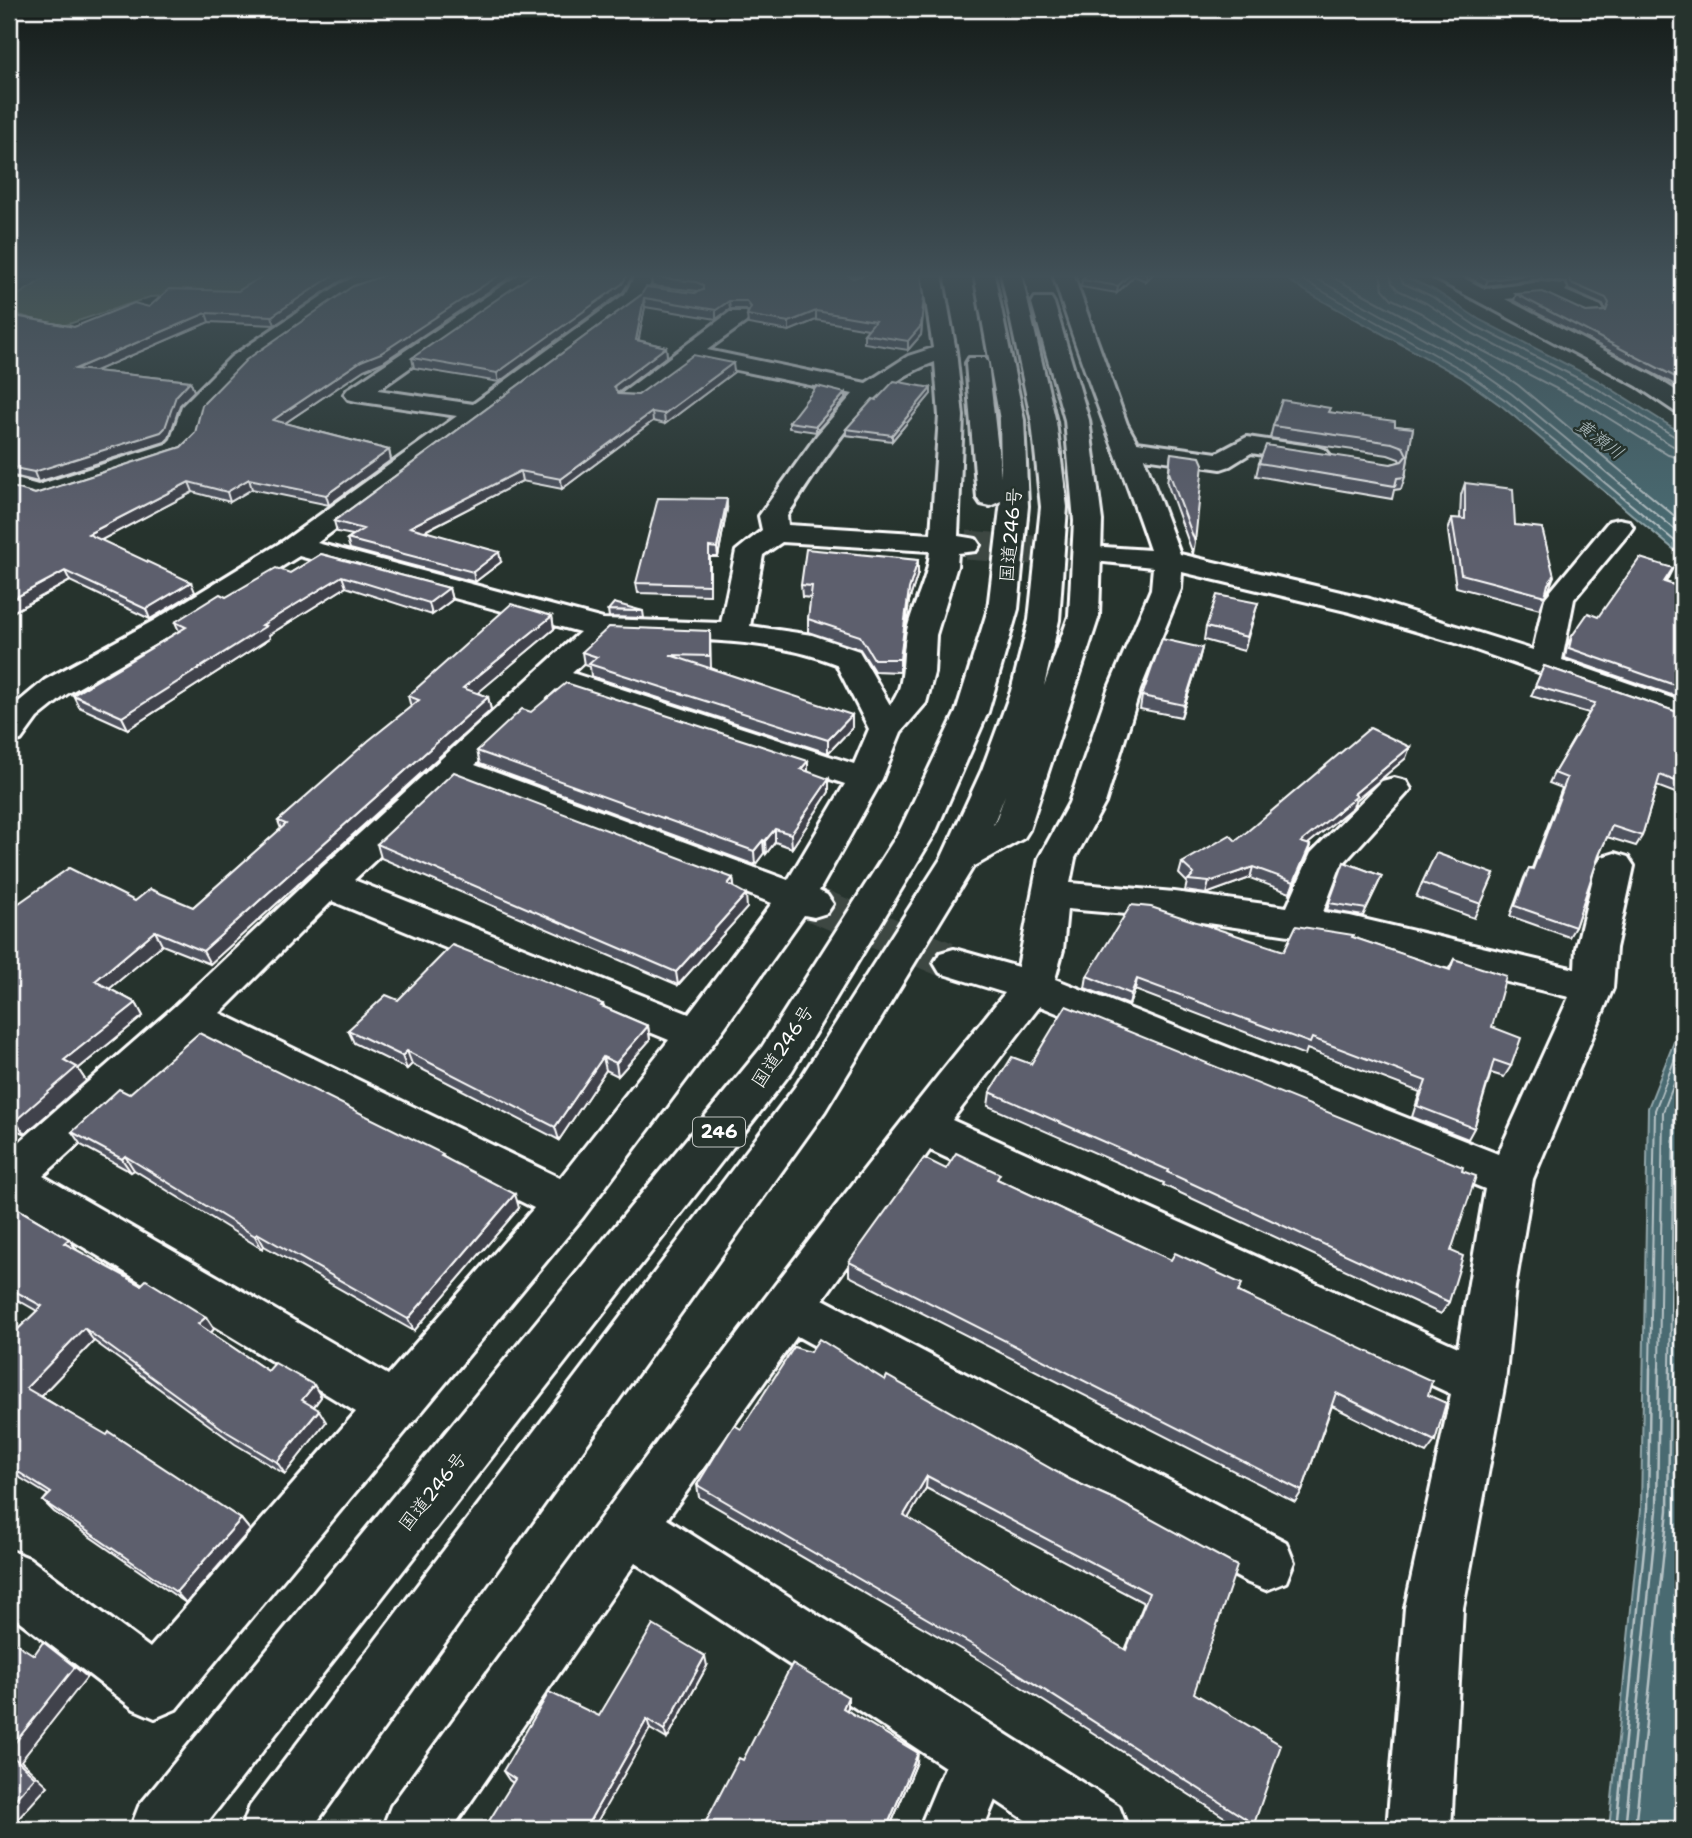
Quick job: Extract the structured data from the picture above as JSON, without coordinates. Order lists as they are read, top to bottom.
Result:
{
  "streets": {
    "main road": ["国道246号", "246"]
  },
  "water": ["黄瀬川"]
}
